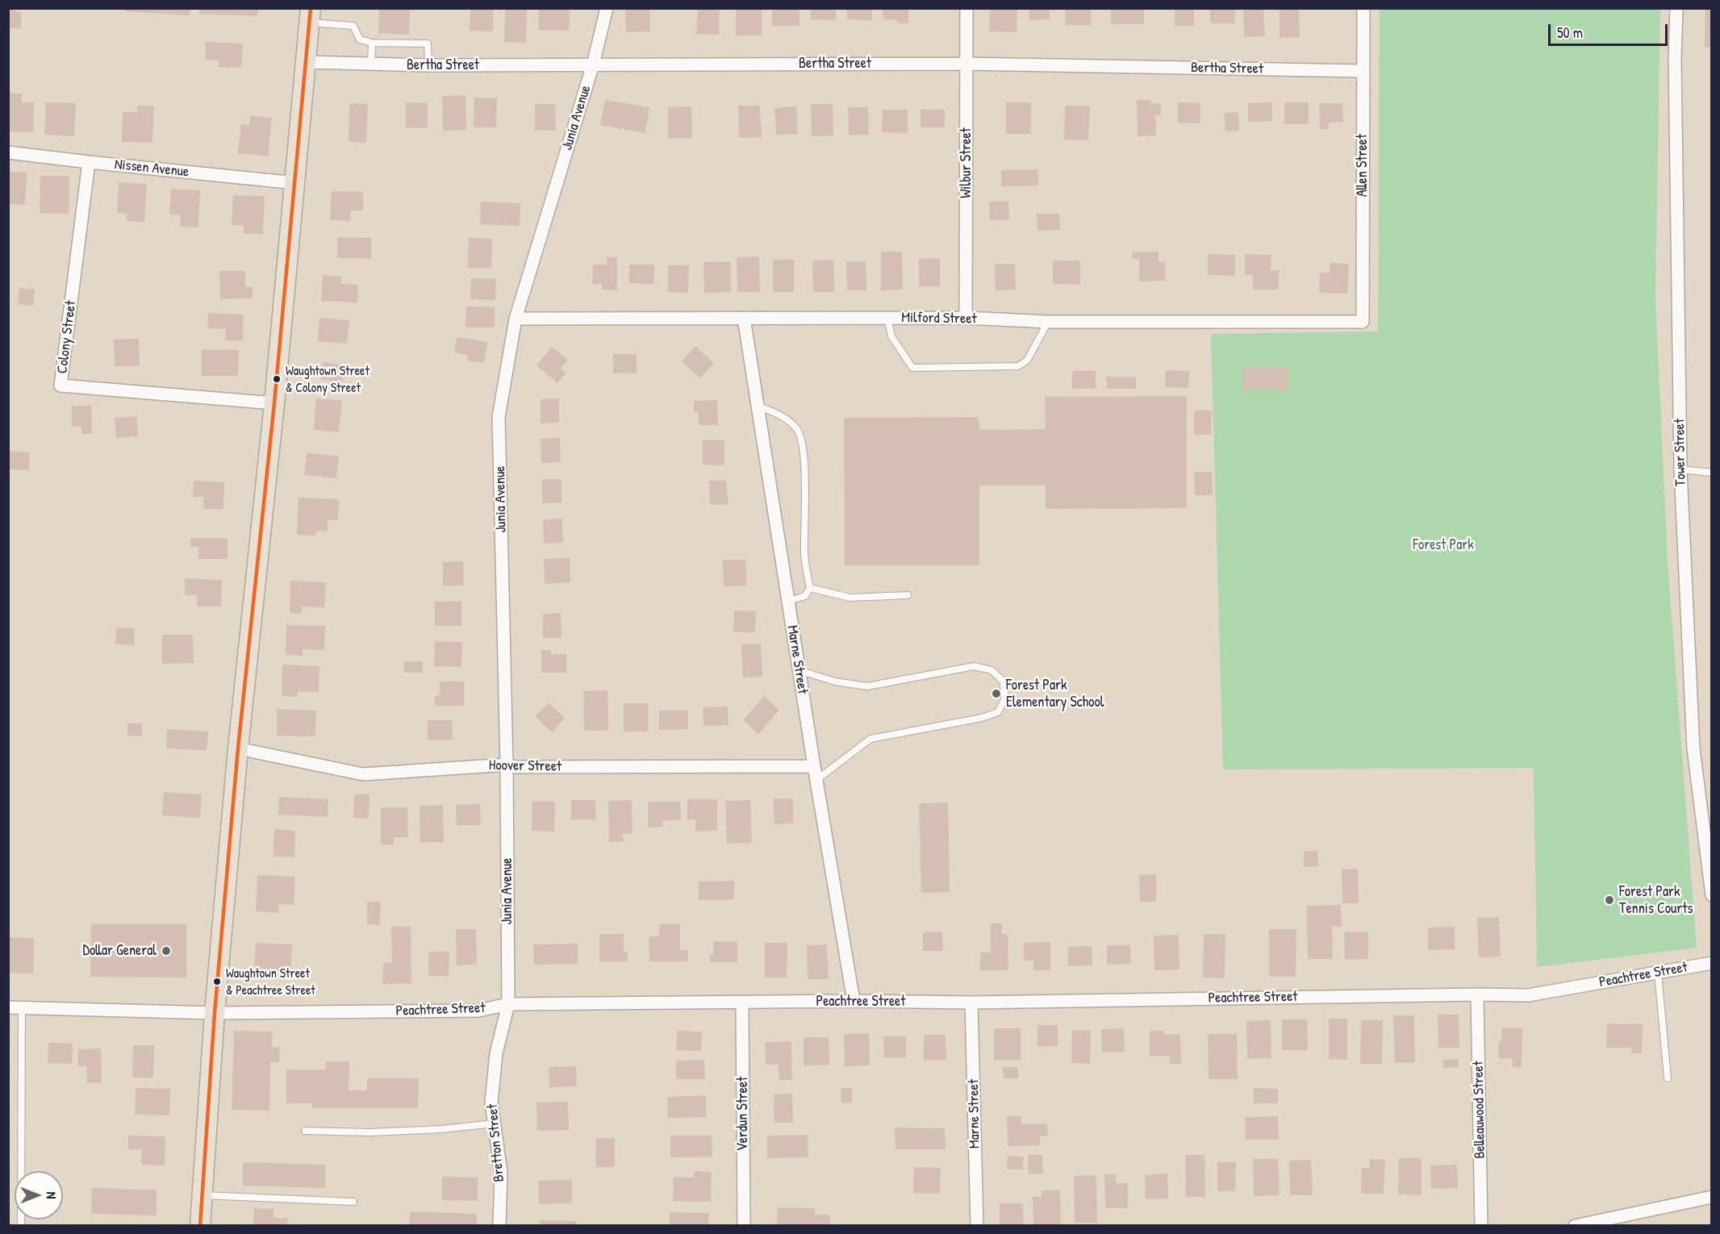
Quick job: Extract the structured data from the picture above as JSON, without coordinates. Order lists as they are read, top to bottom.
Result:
{
  "streets": {
    "street": [
      "Bertha Street",
      "Junia Avenue",
      "Wilbur Street",
      "Allen Street",
      "Nissen Avenue",
      "Milford Street",
      "Colony Street",
      "Tower Street",
      "Marne Street",
      "Hoover Street",
      "Peachtree Street",
      "Belleauwood Street",
      "Verdun Street",
      "Bretton Street"
    ]
  },
  "crossings": [
    ["Bertha Street", "Junia Avenue"],
    ["Bertha Street", "Wilbur Street"],
    ["Bertha Street", "Allen Street"],
    ["Junia Avenue", "Milford Street"],
    ["Junia Avenue", "Hoover Street"],
    ["Junia Avenue", "Peachtree Street"],
    ["Junia Avenue", "Bretton Street"],
    ["Wilbur Street", "Milford Street"],
    ["Allen Street", "Milford Street"],
    ["Nissen Avenue", "Colony Street"],
    ["Milford Street", "Marne Street"],
    ["Marne Street", "Hoover Street"],
    ["Marne Street", "Peachtree Street"],
    ["Peachtree Street", "Belleauwood Street"],
    ["Peachtree Street", "Verdun Street"],
    ["Peachtree Street", "Bretton Street"]
  ],
  "parks": ["Forest Park"],
  "places": [
    "Waughtown Street & Colony Street",
    "Forest Park Elementary School",
    "Forest Park Tennis Courts",
    "Dollar General",
    "Waughtown Street & Peachtree Street"
  ],
  "scale_bar": "50 m",
  "north": "right"
}
